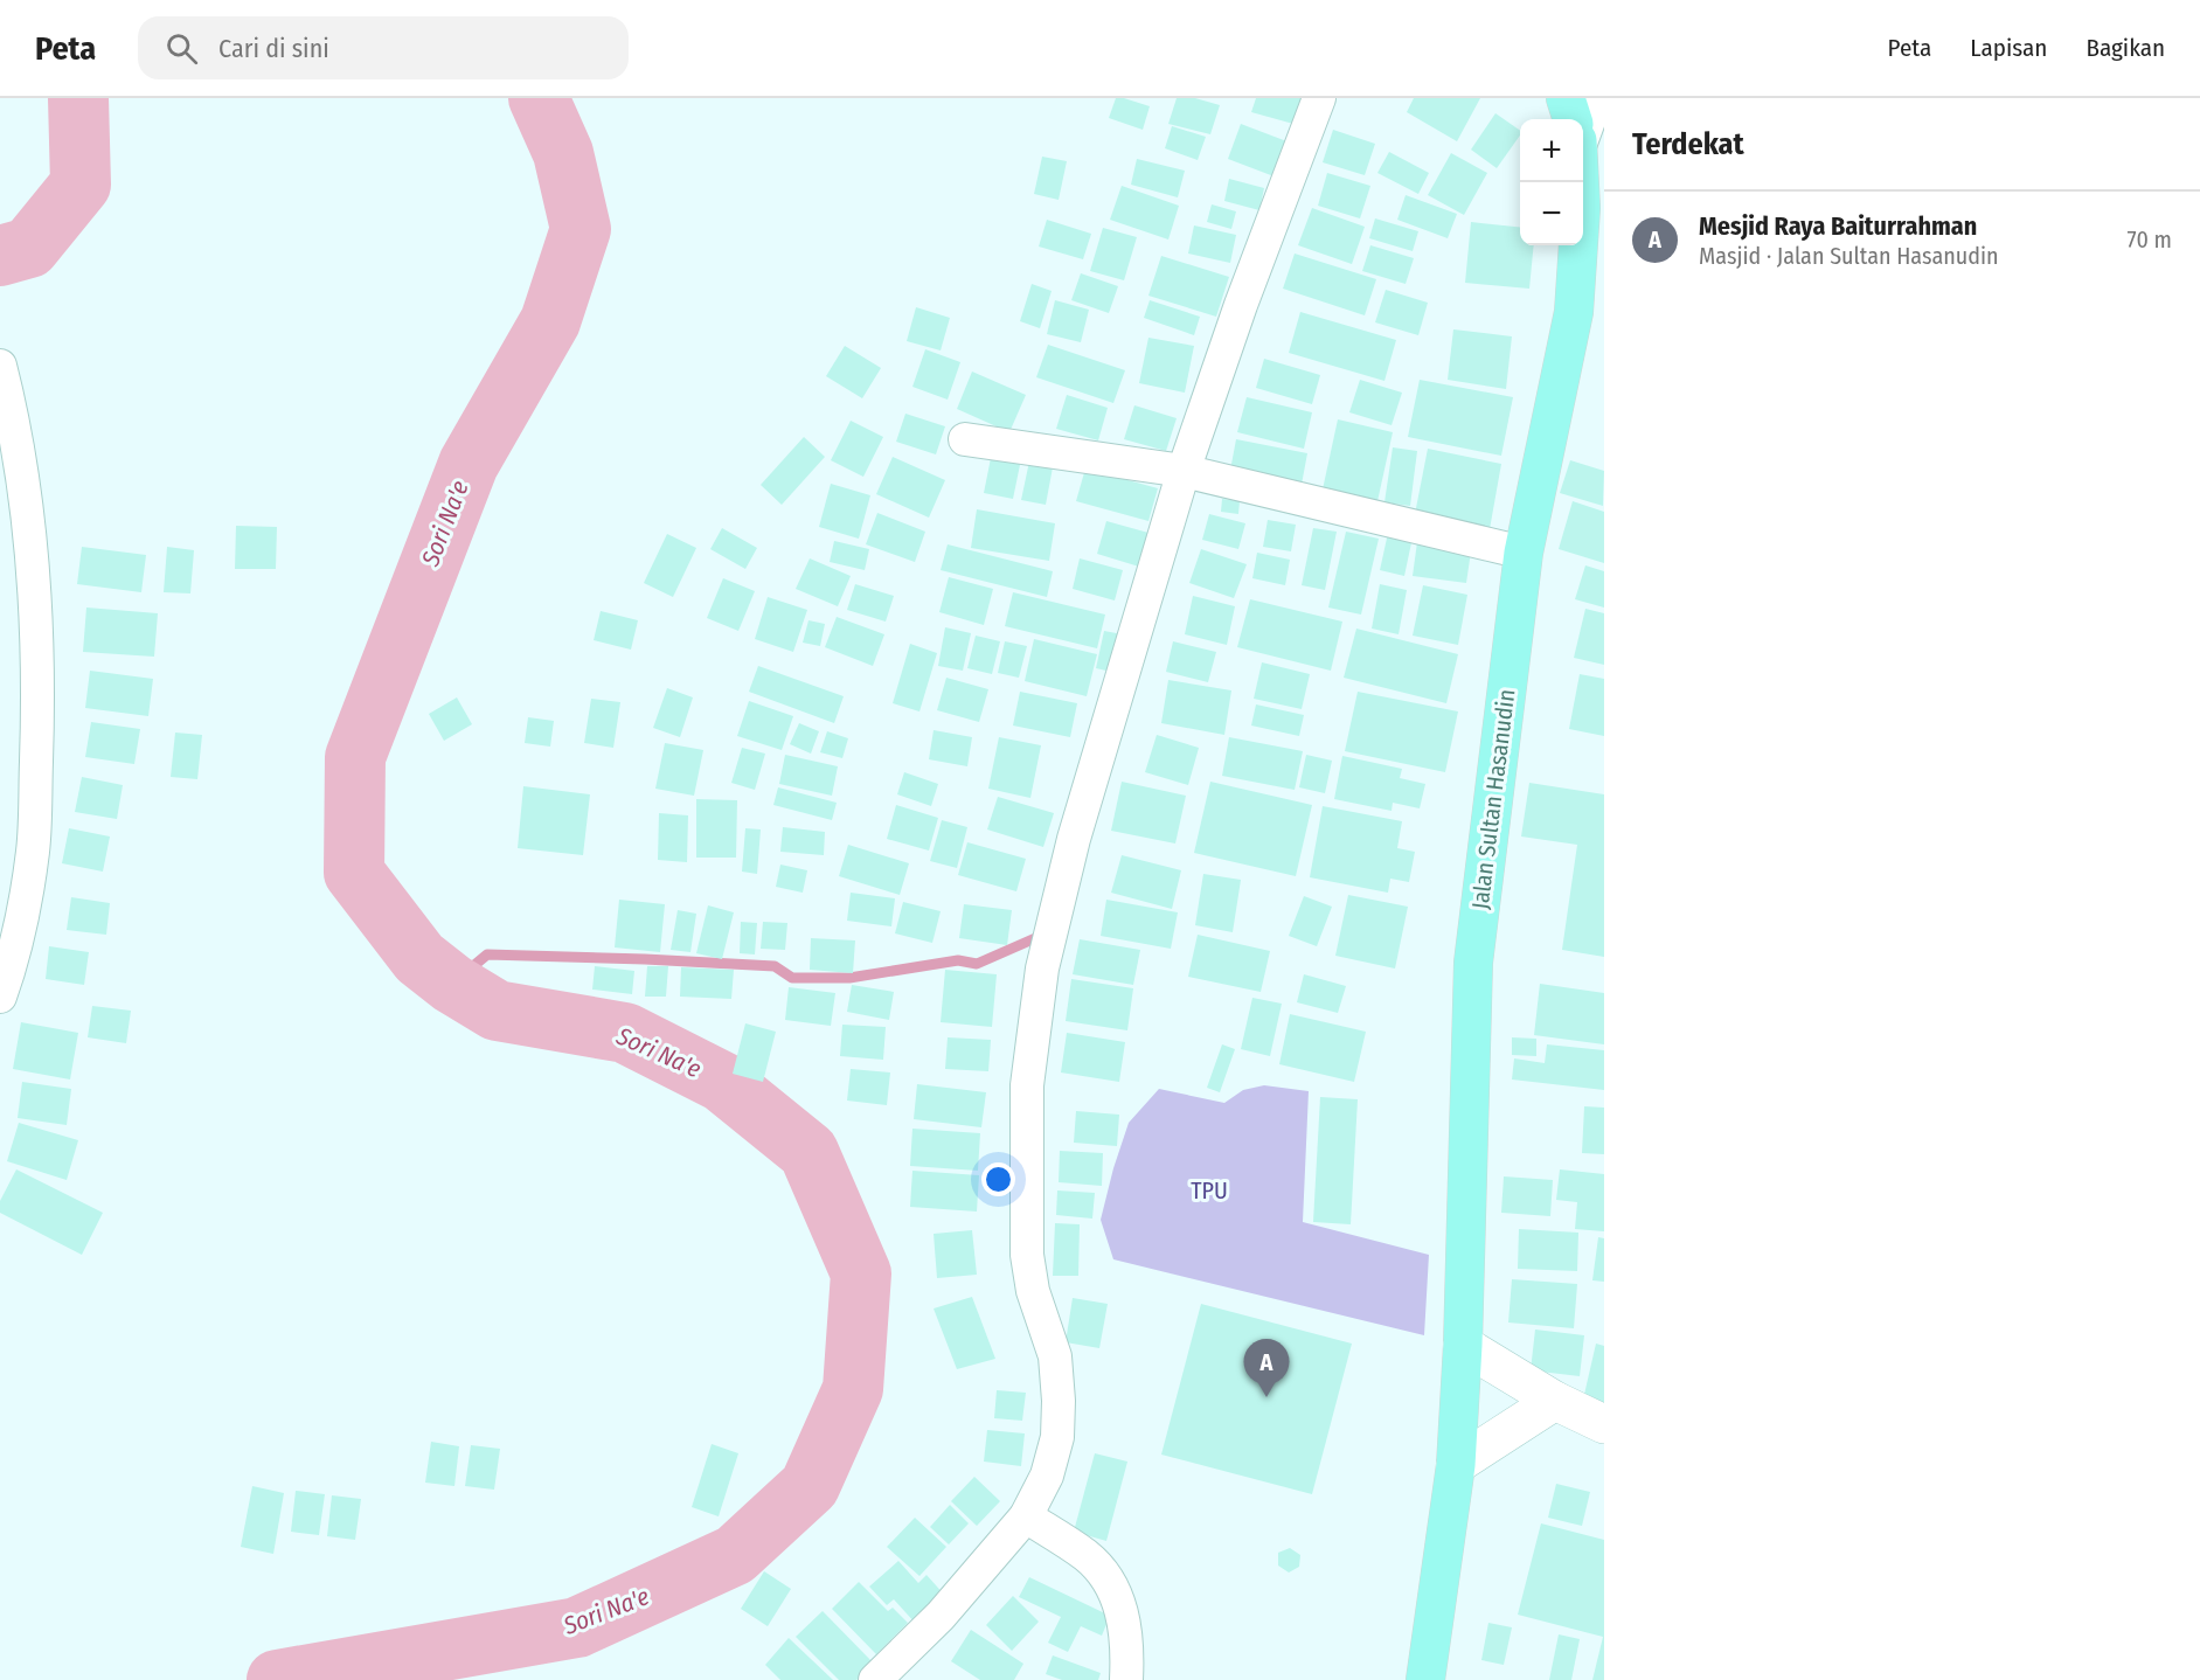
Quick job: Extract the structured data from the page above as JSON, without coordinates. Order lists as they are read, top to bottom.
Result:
{
  "streets": {
    "highway": ["Jalan Sultan Hasanudin"]
  },
  "water": ["Sori Na'e"],
  "parks": ["TPU"],
  "page": {
    "header": "Peta",
    "search": "Cari di sini",
    "nav": ["Peta", "Lapisan", "Bagikan"],
    "heading": "Terdekat",
    "map_buttons": ["+", "−"],
    "list": [
      {
        "mark": "A",
        "name": "Mesjid Raya Baiturrahman",
        "note": "Masjid · Jalan Sultan Hasanudin",
        "value": "70 m"
      }
    ],
    "pins": "A"
  }
}
